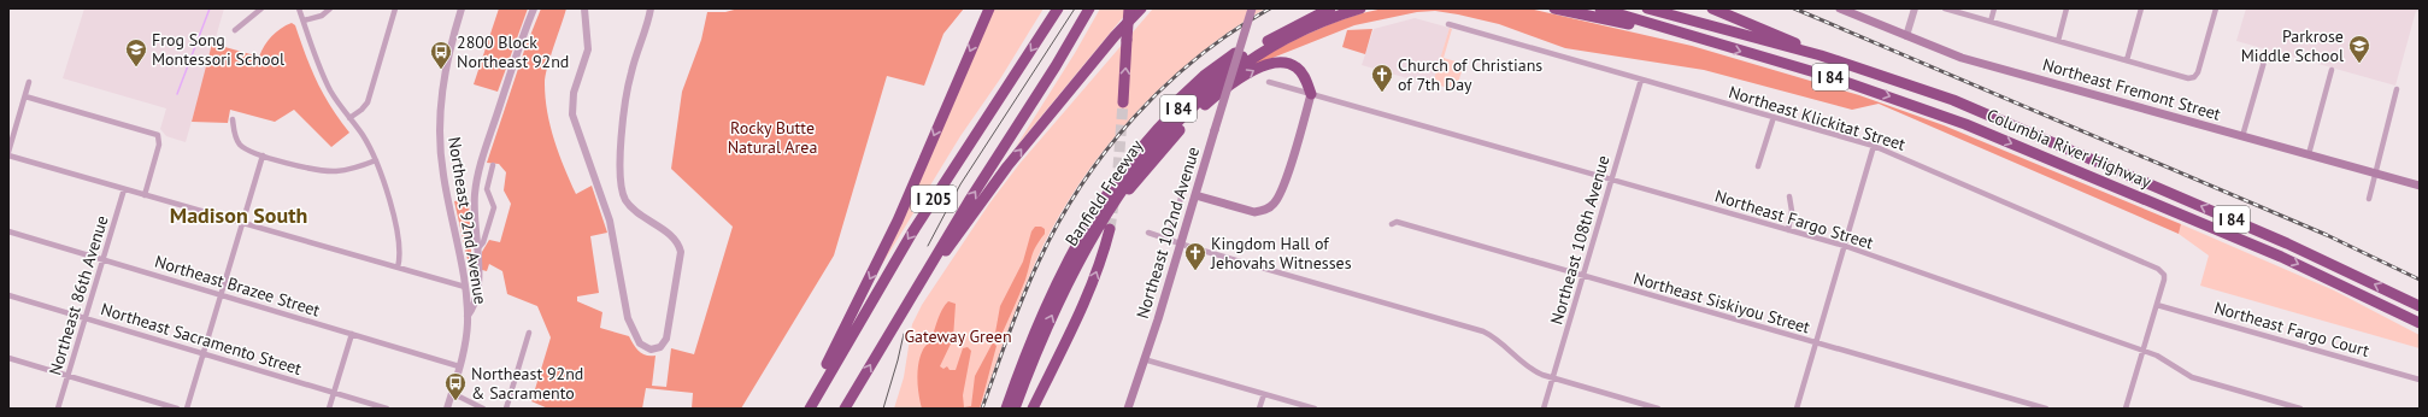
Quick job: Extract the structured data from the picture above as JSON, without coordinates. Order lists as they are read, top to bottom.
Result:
{
  "streets": {
    "highway": [
      "I 84",
      "Columbia River Highway",
      "Banfield Freeway",
      "I 205"
    ],
    "main road": ["Northeast Fremont Street", "Northeast 102nd Avenue"],
    "street": [
      "Northeast Klickitat Street",
      "Northeast Fargo Street",
      "Northeast 92nd Avenue",
      "Northeast 108th Avenue",
      "Northeast Brazee Street",
      "Northeast 86th Avenue",
      "Northeast Siskiyou Street",
      "Northeast Fargo Court",
      "Northeast Sacramento Street"
    ]
  },
  "crossings": [
    ["I 84", "Columbia River Highway"],
    ["Northeast Klickitat Street", "Northeast 108th Avenue"],
    ["Northeast Klickitat Street", "Northeast Fargo Court"],
    ["Northeast Fargo Street", "Northeast 108th Avenue"],
    ["Northeast 92nd Avenue", "Northeast Brazee Street"],
    ["Northeast 108th Avenue", "Northeast Siskiyou Street"],
    ["Northeast Brazee Street", "Northeast 86th Avenue"],
    ["Northeast 86th Avenue", "Northeast Sacramento Street"]
  ],
  "districts": ["Madison South"],
  "parks": ["Rocky Butte Natural Area", "Gateway Green"],
  "places": {
    "school or university": ["Parkrose Middle School", "Frog Song Montessori School"],
    "bus stop": ["2800 Block Northeast 92nd", "Northeast 92nd & Sacramento"],
    "church": ["Church of Christians of 7th Day", "Kingdom Hall of Jehovahs Witnesses"]
  }
}
